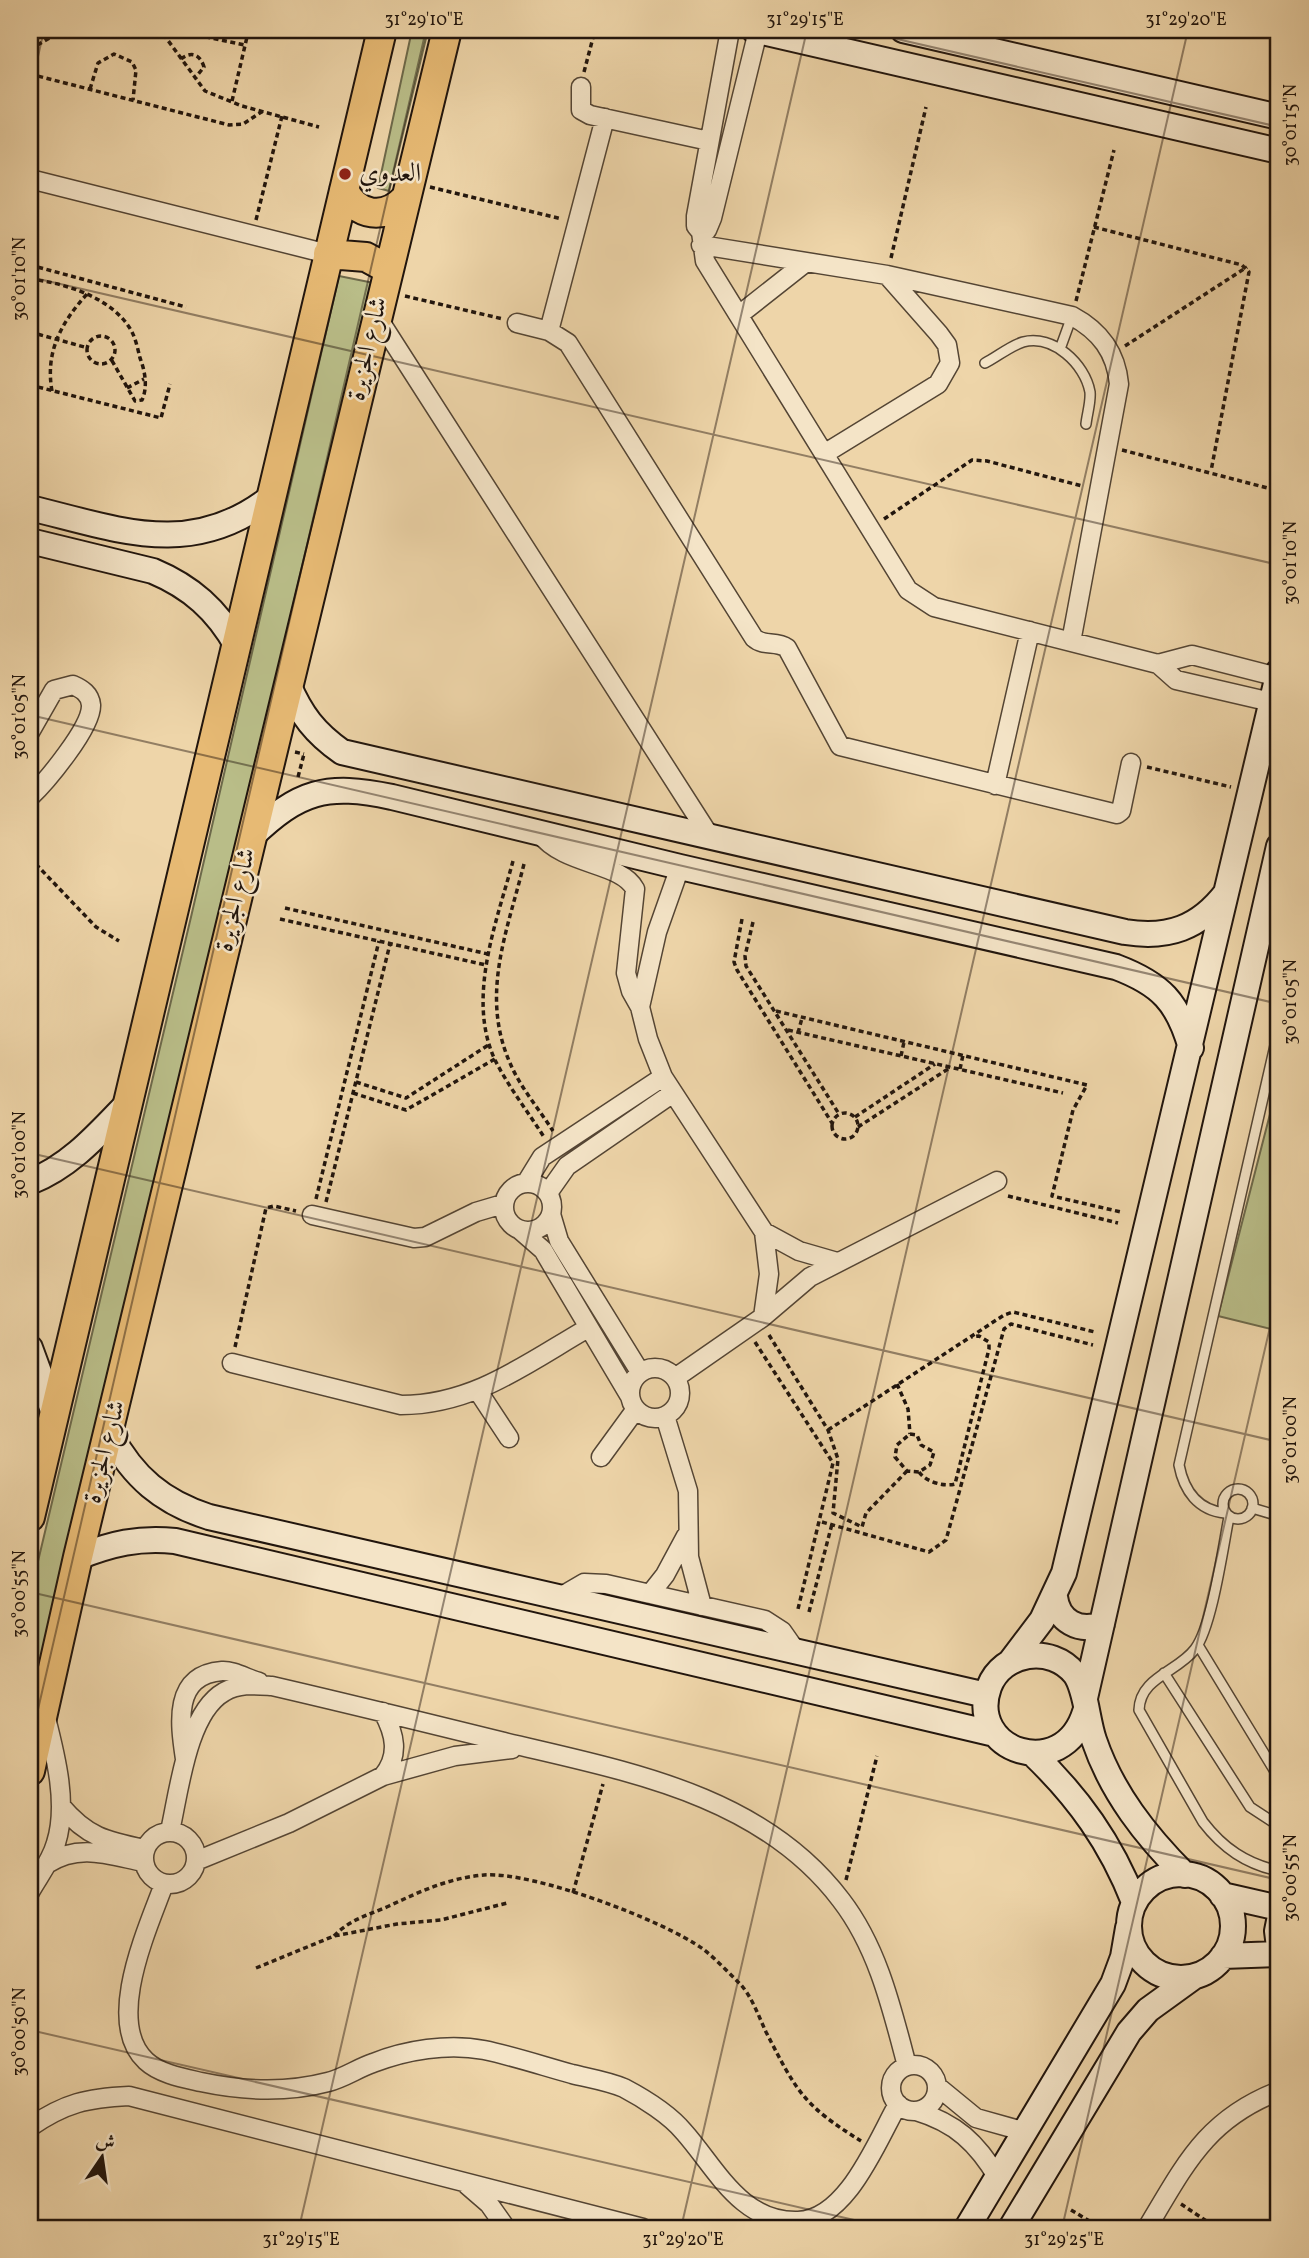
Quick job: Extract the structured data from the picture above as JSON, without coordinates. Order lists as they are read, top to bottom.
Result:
{
  "streets": {
    "main road": ["شارع الجزيرة"]
  },
  "places": ["العدوي"],
  "north": "top",
  "coordinates": [
    "31°29'10\"E",
    "31°29'15\"E",
    "31°29'20\"E",
    "30°01'15\"N",
    "30°01'10\"N",
    "30°01'05\"N",
    "30°01'00\"N",
    "30°00'55\"N",
    "30°00'50\"N",
    "31°29'25\"E"
  ]
}
